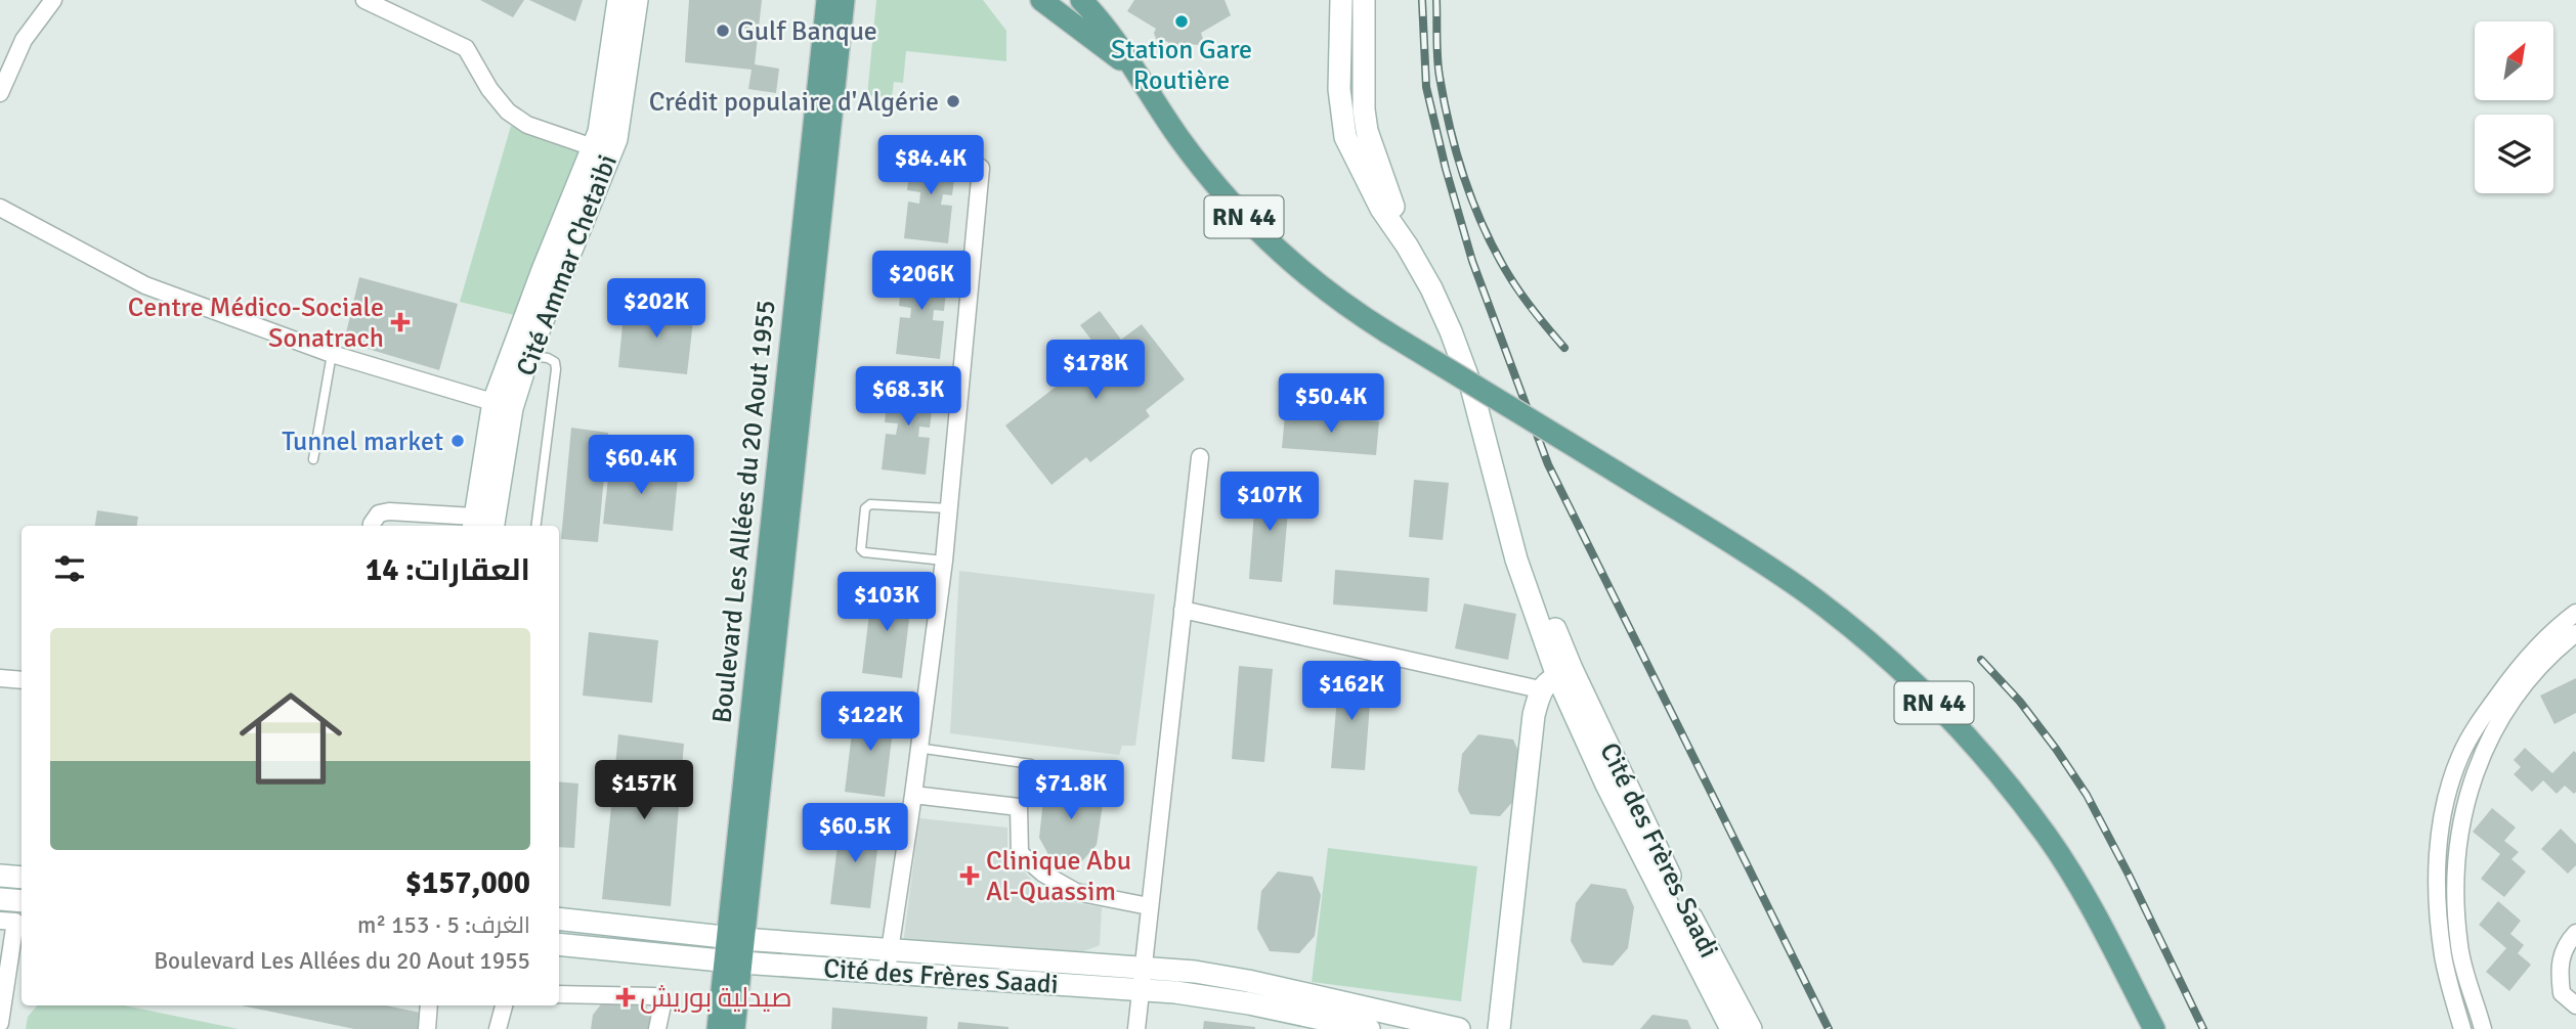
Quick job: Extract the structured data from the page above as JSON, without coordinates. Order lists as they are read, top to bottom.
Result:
{
  "streets": {
    "main road": [
      "RN 44",
      "Cité Ammar Chetaibi",
      "Boulevard Les Allées du 20 Aout 1955",
      "Cité des Frères Saadi"
    ]
  },
  "crossings": [
    ["Boulevard Les Allées du 20 Aout 1955", "Cité des Frères Saadi"]
  ],
  "places": {
    "other": [
      "Station Gare Routière",
      "Gulf Banque",
      "Crédit populaire d'Algérie",
      "Tunnel market"
    ],
    "health": ["Centre Médico-Sociale Sonatrach", "Clinique Abu Al-Quassim", "صيدلية بوريش"]
  },
  "north": "top right",
  "page": {
    "price": [
      "$84.4K",
      "$206K",
      "$202K",
      "$178K",
      "$68.3K",
      "$50.4K",
      "$60.4K",
      "$107K",
      "$103K",
      "$162K",
      "$122K",
      "$157K",
      "$71.8K",
      "$60.5K"
    ],
    "heading": "العقارات: 14",
    "list": [
      {
        "name": "$157,000",
        "note": "الغرف: 5 · 153 m² · Boulevard Les Allées du 20 Aout 1955"
      }
    ]
  }
}
